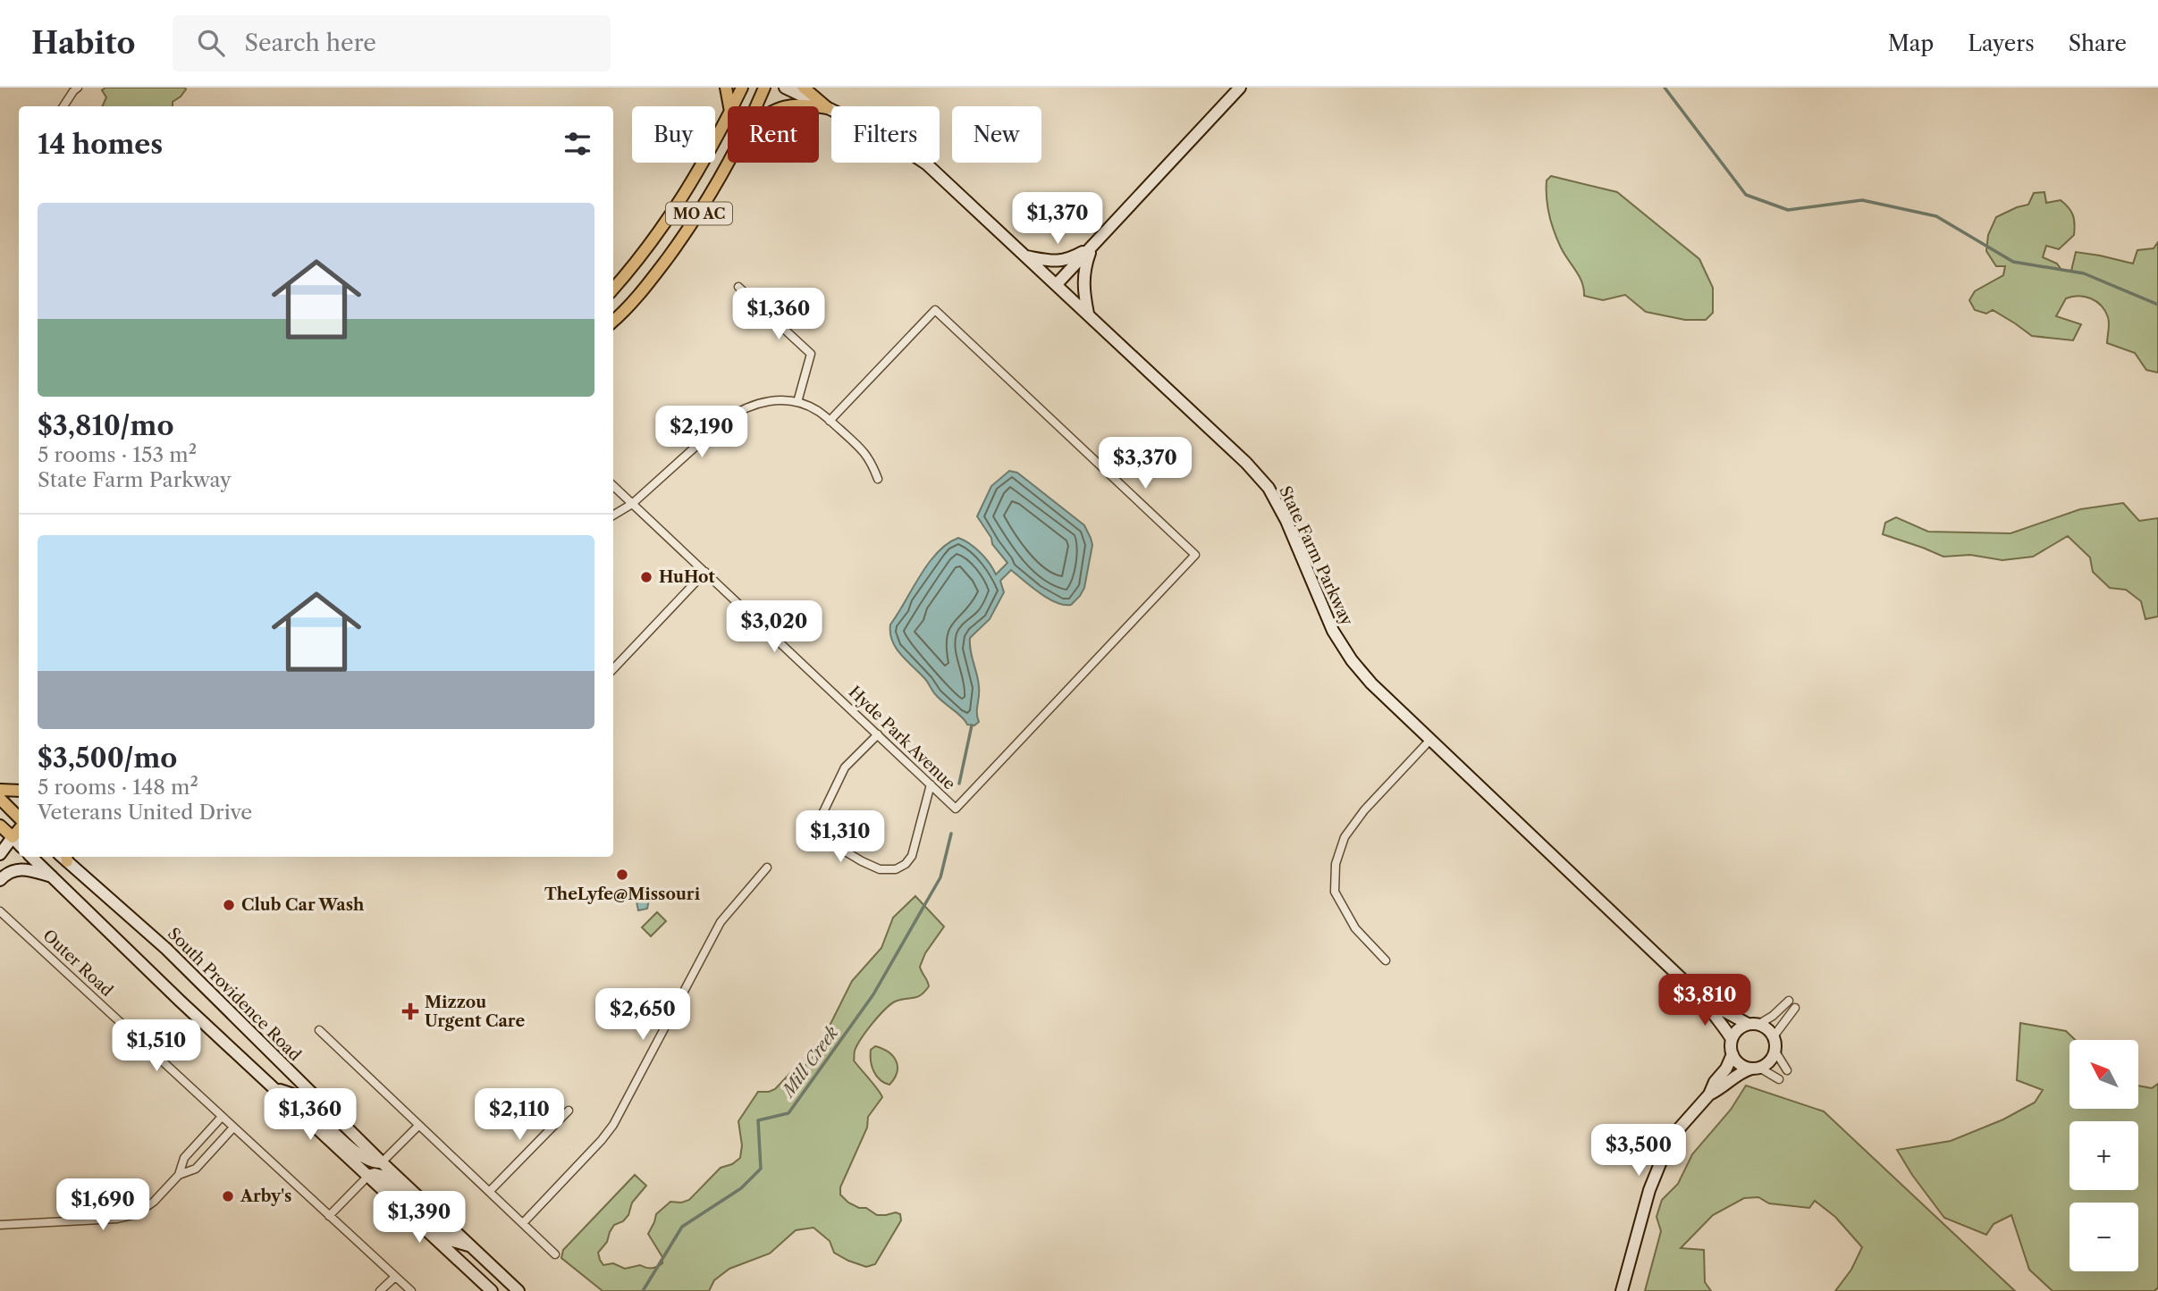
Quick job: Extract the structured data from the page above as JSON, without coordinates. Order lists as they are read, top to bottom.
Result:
{
  "streets": {
    "main road": ["MO AC"],
    "street": [
      "State Farm Parkway",
      "Hyde Park Avenue",
      "Outer Road",
      "South Providence Road"
    ]
  },
  "water": ["Mill Creek"],
  "places": {
    "other": [
      "HuHot",
      "TheLyfe@Missouri",
      "Club Car Wash",
      "Arby's"
    ],
    "health": ["Mizzou Urgent Care"]
  },
  "north": "top left",
  "page": {
    "header": "Habito",
    "search": "Search here",
    "nav": ["Map", "Layers", "Share"],
    "chip": [
      "Buy",
      "Rent",
      "Filters",
      "New"
    ],
    "heading": "14 homes",
    "list": [
      {
        "name": "$3,810/mo",
        "note": "5 rooms · 153 m² · State Farm Parkway"
      },
      {
        "name": "$3,500/mo",
        "note": "5 rooms · 148 m² · Veterans United Drive"
      }
    ],
    "price": [
      "$1,370",
      "$1,360",
      "$2,190",
      "$3,370",
      "$3,020",
      "$1,310",
      "$3,810",
      "$2,650",
      "$1,510",
      "$1,360",
      "$2,110",
      "$3,500",
      "$1,690",
      "$1,390"
    ],
    "map_buttons": ["+", "−"]
  }
}
